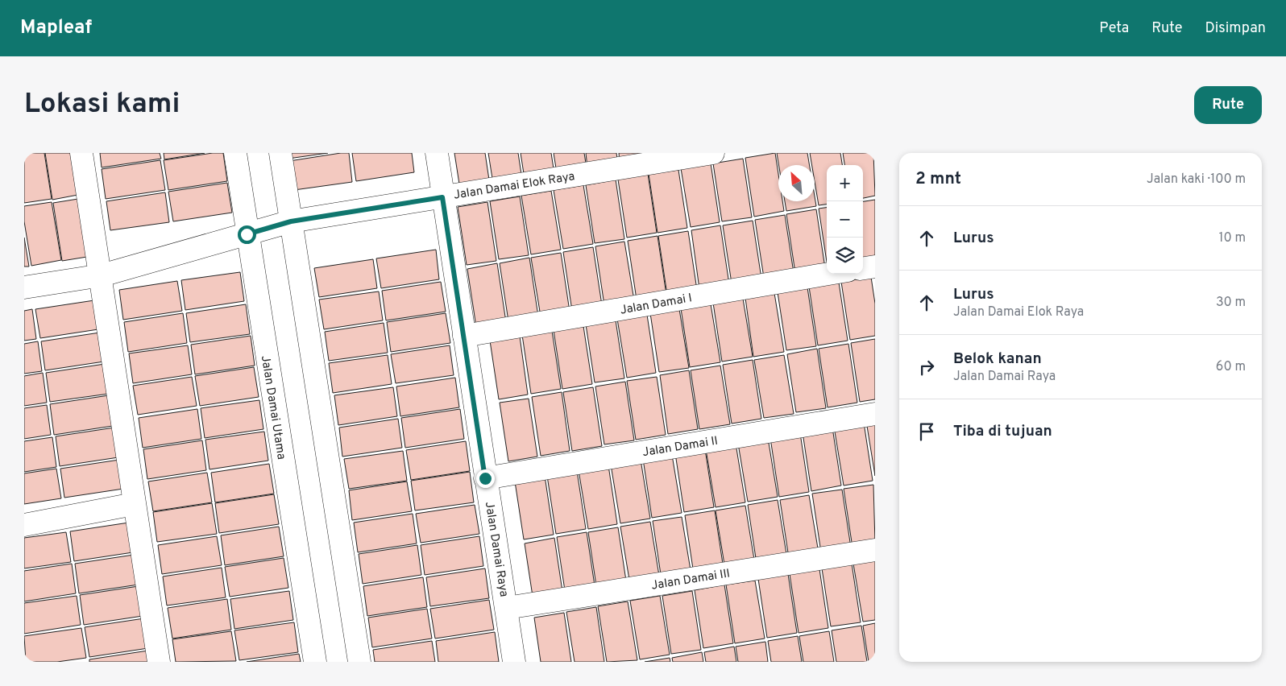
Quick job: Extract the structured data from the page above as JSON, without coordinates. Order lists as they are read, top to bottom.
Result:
{
  "streets": {
    "street": [
      "Jalan Damai Elok Raya",
      "Jalan Damai I",
      "Jalan Damai Utama",
      "Jalan Damai II",
      "Jalan Damai Raya",
      "Jalan Damai III"
    ]
  },
  "crossings": [
    ["Jalan Damai Elok Raya", "Jalan Damai Utama"],
    ["Jalan Damai Elok Raya", "Jalan Damai Raya"],
    ["Jalan Damai I", "Jalan Damai Raya"],
    ["Jalan Damai II", "Jalan Damai Raya"],
    ["Jalan Damai Raya", "Jalan Damai III"]
  ],
  "north": "top left",
  "page": {
    "header": "Mapleaf",
    "nav": ["Peta", "Rute", "Disimpan"],
    "buttons": "Rute",
    "title": "Lokasi kami",
    "heading": ["2 mnt", "Jalan kaki · 100 m"],
    "map_buttons": ["+", "−"],
    "list": [
      ["Lurus", "10 m"],
      ["Lurus", "Jalan Damai Elok Raya", "30 m"],
      ["Belok kanan", "Jalan Damai Raya", "60 m"],
      "Tiba di tujuan"
    ]
  }
}
